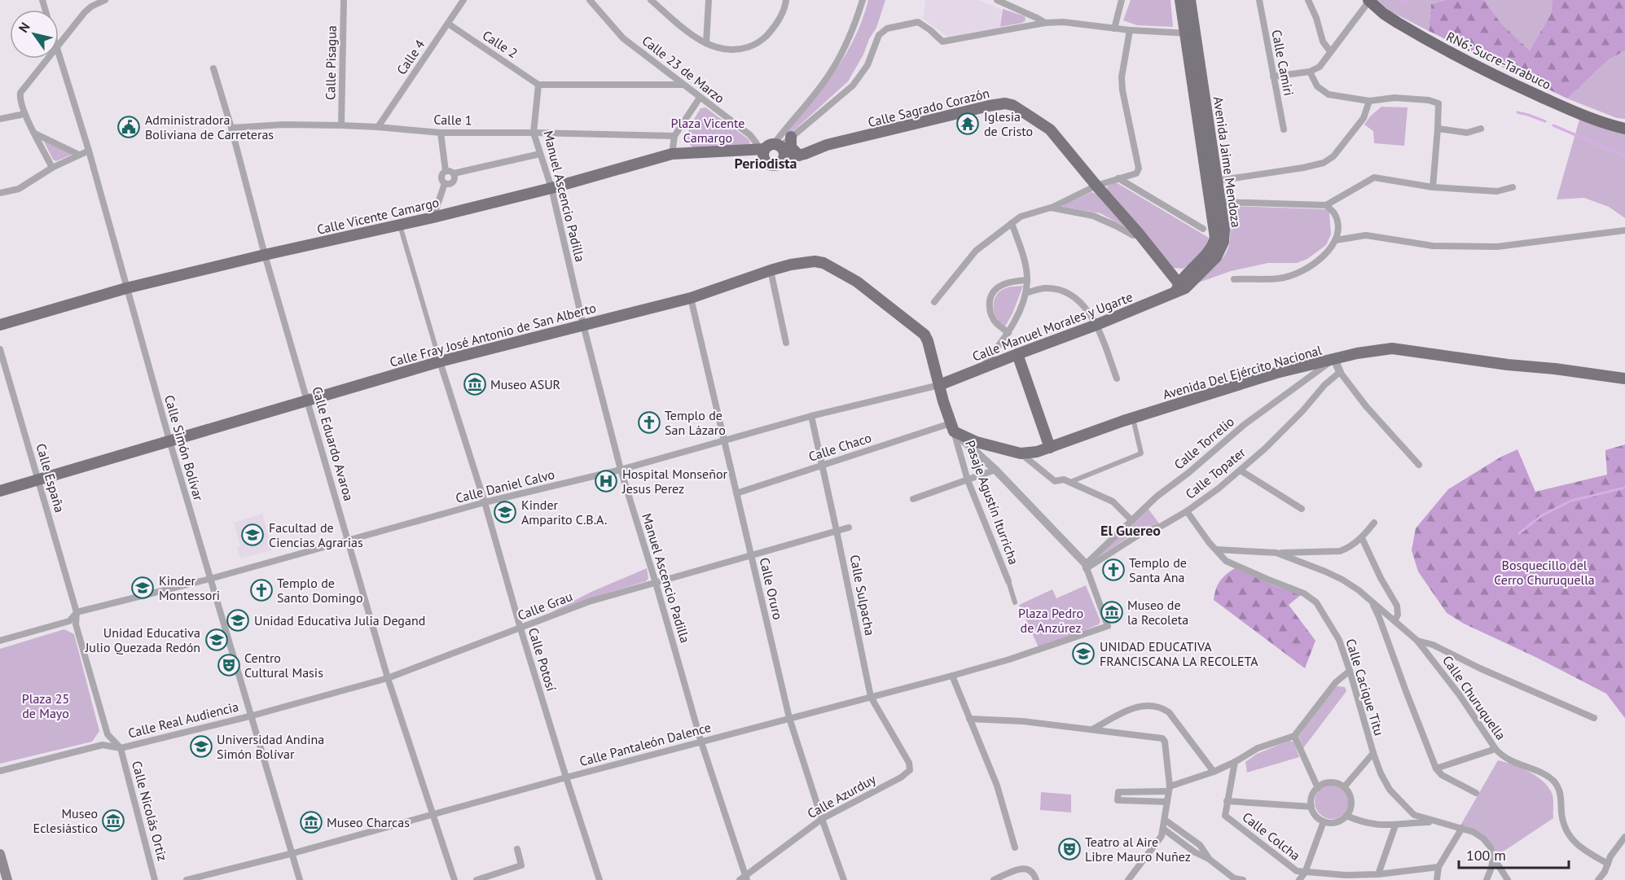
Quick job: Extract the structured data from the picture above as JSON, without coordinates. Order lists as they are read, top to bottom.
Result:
{
  "streets": {
    "highway": ["RN6: Sucre-Tarabuco"],
    "main road": [
      "Calle Sagrado Corazón",
      "Avenida Jaime Mendoza",
      "Calle Vicente Camargo",
      "Calle Manuel Morales y Ugarte",
      "Calle Fray José Antonio de San Alberto",
      "Avenida Del Ejército Nacional"
    ],
    "street": [
      "Calle 2",
      "Calle 4",
      "Calle Pisagua",
      "Calle Camiri",
      "Calle 23 de Marzo",
      "Calle 1",
      "Manuel Ascencio Padilla",
      "Calle Torrelio",
      "Calle Eduardo Avaroa",
      "Calle Chaco",
      "Calle Simón Bolívar",
      "Calle Topater",
      "Calle España",
      "Calle Daniel Calvo",
      "Pasaje Agustín Iturricha",
      "Calle Oruro",
      "Calle Sulpacha",
      "Calle Grau",
      "Calle Potosí",
      "Calle Cacique Titu",
      "Calle Churuquella",
      "Calle Real Audiencia",
      "Calle Pantaleón Dalence",
      "Calle Azurduy",
      "Calle Nicolás Ortiz",
      "Calle Colcha"
    ]
  },
  "crossings": [
    ["Calle 2", "Calle 4"],
    ["Calle 2", "Manuel Ascencio Padilla"],
    ["Calle 4", "Calle 1"],
    ["Calle Pisagua", "Calle 1"],
    ["Calle 23 de Marzo", "Calle Sagrado Corazón"],
    ["Calle 23 de Marzo", "Calle Vicente Camargo"],
    ["Calle Sagrado Corazón", "Avenida Jaime Mendoza"],
    ["Calle Sagrado Corazón", "Calle Vicente Camargo"],
    ["Calle Sagrado Corazón", "Calle Manuel Morales y Ugarte"],
    ["Calle 1", "Manuel Ascencio Padilla"],
    ["Calle 1", "Calle Eduardo Avaroa"],
    ["Avenida Jaime Mendoza", "Calle Manuel Morales y Ugarte"],
    ["Manuel Ascencio Padilla", "Calle Vicente Camargo"],
    ["Manuel Ascencio Padilla", "Calle Fray José Antonio de San Alberto"],
    ["Manuel Ascencio Padilla", "Calle Daniel Calvo"],
    ["Manuel Ascencio Padilla", "Calle Grau"],
    ["Manuel Ascencio Padilla", "Calle Pantaleón Dalence"],
    ["Manuel Ascencio Padilla", "Calle Azurduy"],
    ["Calle Vicente Camargo", "Calle Eduardo Avaroa"],
    ["Calle Vicente Camargo", "Calle Simón Bolívar"],
    ["Calle Manuel Morales y Ugarte", "Calle Fray José Antonio de San Alberto"],
    ["Calle Manuel Morales y Ugarte", "Calle Daniel Calvo"],
    ["Calle Fray José Antonio de San Alberto", "Calle Eduardo Avaroa"],
    ["Calle Fray José Antonio de San Alberto", "Calle Simón Bolívar"],
    ["Calle Fray José Antonio de San Alberto", "Calle España"],
    ["Calle Fray José Antonio de San Alberto", "Calle Daniel Calvo"],
    ["Calle Fray José Antonio de San Alberto", "Calle Oruro"],
    ["Calle Fray José Antonio de San Alberto", "Calle Potosí"],
    ["Avenida Del Ejército Nacional", "Calle Torrelio"],
    ["Avenida Del Ejército Nacional", "Calle Chaco"],
    ["Avenida Del Ejército Nacional", "Pasaje Agustín Iturricha"],
    ["Calle Torrelio", "Calle Topater"],
    ["Calle Torrelio", "Calle Pantaleón Dalence"],
    ["Calle Eduardo Avaroa", "Calle Daniel Calvo"],
    ["Calle Eduardo Avaroa", "Calle Grau"],
    ["Calle Eduardo Avaroa", "Calle Pantaleón Dalence"],
    ["Calle Chaco", "Pasaje Agustín Iturricha"],
    ["Calle Chaco", "Calle Oruro"],
    ["Calle Chaco", "Calle Sulpacha"],
    ["Calle Simón Bolívar", "Calle Daniel Calvo"],
    ["Calle Simón Bolívar", "Calle Grau"],
    ["Calle Simón Bolívar", "Calle Real Audiencia"],
    ["Calle Simón Bolívar", "Calle Pantaleón Dalence"],
    ["Calle Topater", "Calle Cacique Titu"],
    ["Calle Topater", "Calle Pantaleón Dalence"],
    ["Calle España", "Calle Daniel Calvo"],
    ["Calle Daniel Calvo", "Calle Oruro"],
    ["Calle Daniel Calvo", "Calle Sulpacha"],
    ["Calle Daniel Calvo", "Calle Potosí"],
    ["Calle Oruro", "Calle Grau"],
    ["Calle Oruro", "Calle Pantaleón Dalence"],
    ["Calle Oruro", "Calle Azurduy"],
    ["Calle Sulpacha", "Calle Grau"],
    ["Calle Sulpacha", "Calle Pantaleón Dalence"],
    ["Calle Sulpacha", "Calle Azurduy"],
    ["Calle Grau", "Calle Potosí"],
    ["Calle Grau", "Calle Real Audiencia"],
    ["Calle Potosí", "Calle Pantaleón Dalence"],
    ["Calle Real Audiencia", "Calle Nicolás Ortiz"]
  ],
  "districts": ["Periodista", "El Guereo"],
  "parks": [
    "Plaza Vicente Camargo",
    "Bosquecillo del Cerro Churuquella",
    "Plaza Pedro de Anzúrez",
    "Plaza 25 de Mayo"
  ],
  "places": {
    "temple": ["Iglesia de Cristo"],
    "public building": ["Administradora Boliviana de Carreteras"],
    "museum": [
      "Museo ASUR",
      "Museo de la Recoleta",
      "Museo Eclesiástico",
      "Museo Charcas"
    ],
    "church": ["Templo de San Lázaro", "Templo de Santa Ana", "Templo de Santo Domingo"],
    "hospital": ["Hospital Monseñor Jesus Perez"],
    "school or university": [
      "Kinder Amparito C.B.A.",
      "Facultad de Ciencias Agrarias",
      "Kinder Montessori",
      "Unidad Educativa Julia Degand",
      "Unidad Educativa Julio Quezada Redón",
      "UNIDAD EDUCATIVA FRANCISCANA LA RECOLETA",
      "Universidad Andina Simón Bolívar"
    ],
    "theatre": ["Centro Cultural Masis", "Teatro al Aire Libre Mauro Nuñez"]
  },
  "scale_bar": "100 m",
  "north": "top left"
}
